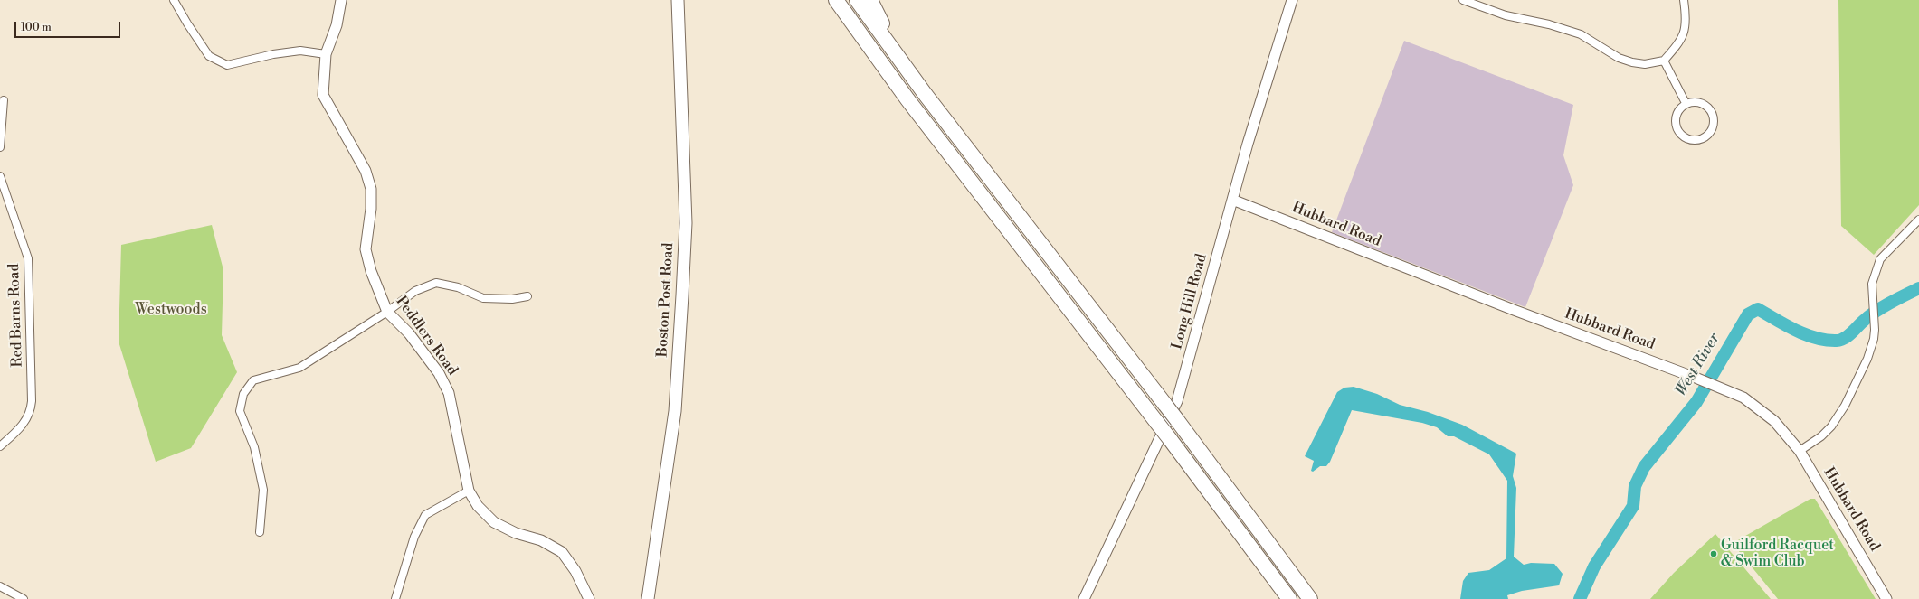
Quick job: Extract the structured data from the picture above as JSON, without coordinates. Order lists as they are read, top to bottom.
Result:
{
  "streets": {
    "main road": ["Boston Post Road"],
    "street": [
      "Hubbard Road",
      "Long Hill Road",
      "Red Barns Road",
      "Peddlers Road"
    ]
  },
  "crossings": [
    ["Hubbard Road", "Long Hill Road"]
  ],
  "water": ["West River"],
  "parks": ["Westwoods"],
  "places": ["Guilford Racquet & Swim Club"],
  "scale_bar": "100 m"
}
